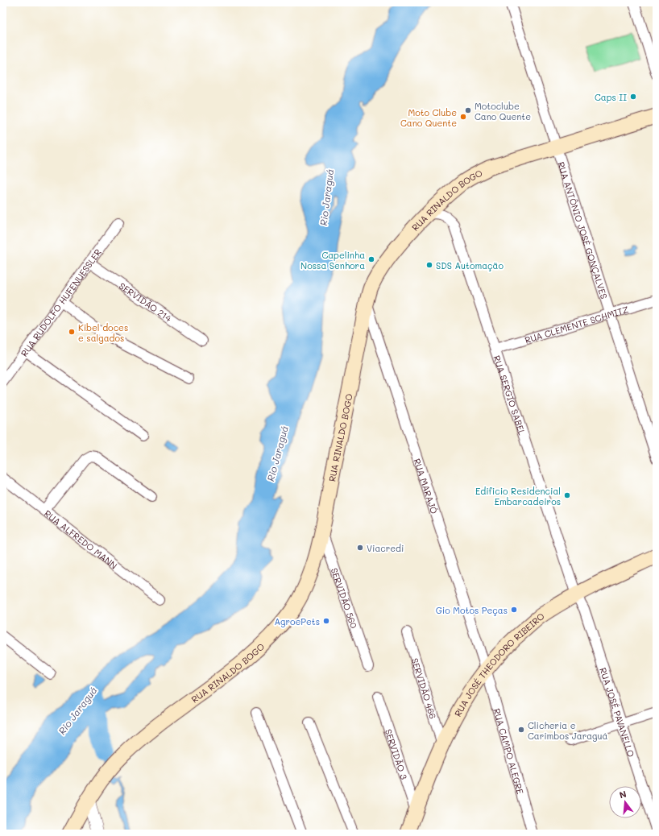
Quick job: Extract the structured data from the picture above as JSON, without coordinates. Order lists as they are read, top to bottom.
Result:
{
  "streets": {
    "main road": ["RUA RINALDO BOGO", "RUA JOSÉ THEODORO RIBEIRO"],
    "street": [
      "RUA ANTÔNIO JOSÉ GONÇALVES",
      "SERVIDÃO 214",
      "RUA RUDOLFO HUFENUESSLER",
      "RUA CLEMENTE SCHMITZ",
      "RUA SERGIO SABEL",
      "RUA MARAJÓ",
      "RUA ALFREDO MANN",
      "SERVIDÃO 560",
      "SERVIDÃO 466",
      "RUA JOSÉ PAVANELLO",
      "RUA CAMPO ALEGRE",
      "SERVIDÃO 3"
    ]
  },
  "crossings": [
    ["RUA RINALDO BOGO", "RUA ANTÔNIO JOSÉ GONÇALVES"],
    ["RUA RINALDO BOGO", "RUA SERGIO SABEL"],
    ["RUA RINALDO BOGO", "RUA MARAJÓ"],
    ["RUA RINALDO BOGO", "SERVIDÃO 560"],
    ["RUA ANTÔNIO JOSÉ GONÇALVES", "RUA CLEMENTE SCHMITZ"],
    ["SERVIDÃO 214", "RUA RUDOLFO HUFENUESSLER"],
    ["RUA CLEMENTE SCHMITZ", "RUA SERGIO SABEL"],
    ["RUA SERGIO SABEL", "RUA JOSÉ THEODORO RIBEIRO"],
    ["RUA SERGIO SABEL", "RUA JOSÉ PAVANELLO"],
    ["RUA MARAJÓ", "RUA JOSÉ THEODORO RIBEIRO"],
    ["RUA MARAJÓ", "RUA CAMPO ALEGRE"],
    ["RUA JOSÉ THEODORO RIBEIRO", "SERVIDÃO 466"],
    ["RUA JOSÉ THEODORO RIBEIRO", "RUA JOSÉ PAVANELLO"],
    ["RUA JOSÉ THEODORO RIBEIRO", "RUA CAMPO ALEGRE"],
    ["RUA JOSÉ THEODORO RIBEIRO", "SERVIDÃO 3"]
  ],
  "water": ["Rio Jaraguá"],
  "places": [
    "Caps II",
    "Motoclube Cano Quente",
    "Moto Clube Cano Quente",
    "Capelinha Nossa Senhora",
    "SDS Automação",
    "Kibel doces e salgados",
    "Edificio Residencial Embarcadeiros",
    "Viacredi",
    "Gio Motos Peças",
    "AgroePets",
    "Clicheria e Carimbos Jaraguá"
  ],
  "north": "top"
}
